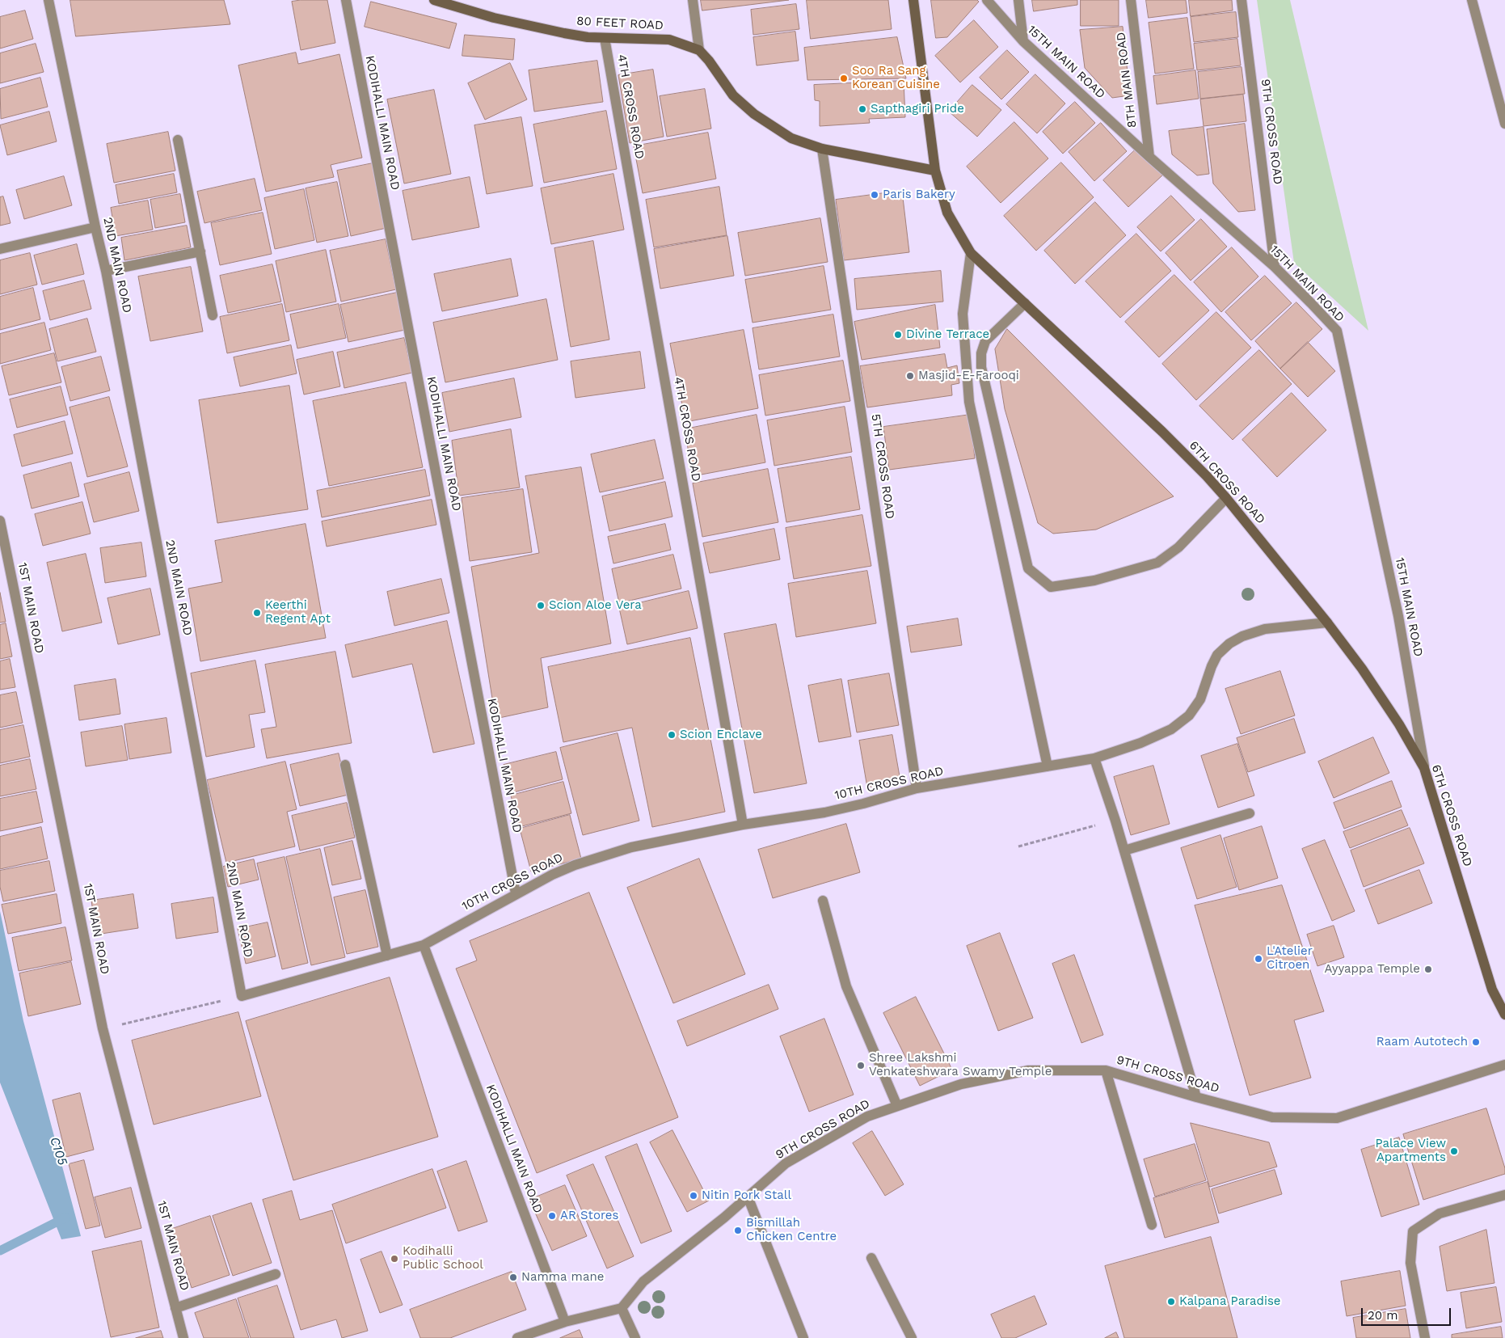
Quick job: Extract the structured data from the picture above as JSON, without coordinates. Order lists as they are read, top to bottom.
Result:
{
  "streets": {
    "street": [
      "80 FEET ROAD",
      "15TH MAIN ROAD",
      "8TH MAIN ROAD",
      "4TH CROSS ROAD",
      "KODIHALLI MAIN ROAD",
      "9TH CROSS ROAD",
      "2ND MAIN ROAD",
      "5TH CROSS ROAD",
      "6TH CROSS ROAD",
      "1ST MAIN ROAD",
      "10TH CROSS ROAD"
    ]
  },
  "crossings": [
    ["80 FEET ROAD", "4TH CROSS ROAD"],
    ["15TH MAIN ROAD", "8TH MAIN ROAD"],
    ["15TH MAIN ROAD", "9TH CROSS ROAD"],
    ["15TH MAIN ROAD", "6TH CROSS ROAD"],
    ["4TH CROSS ROAD", "10TH CROSS ROAD"],
    ["KODIHALLI MAIN ROAD", "10TH CROSS ROAD"],
    ["5TH CROSS ROAD", "10TH CROSS ROAD"],
    ["6TH CROSS ROAD", "10TH CROSS ROAD"]
  ],
  "water": ["C105"],
  "places": [
    "Soo Ra Sang Korean Cuisine",
    "Sapthagiri Pride",
    "Paris Bakery",
    "Divine Terrace",
    "Masjid-E-Farooqi",
    "Scion Aloe Vera",
    "Keerthi Regent Apt",
    "Scion Enclave",
    "L'Atelier Citroen",
    "Ayyappa Temple",
    "Raam Autotech",
    "Shree Lakshmi Venkateshwara Swamy Temple",
    "Palace View Apartments",
    "Nitin Pork Stall",
    "AR Stores",
    "Bismillah Chicken Centre",
    "Kodihalli Public School",
    "Namma mane",
    "Kalpana Paradise"
  ],
  "scale_bar": "20 m"
}
